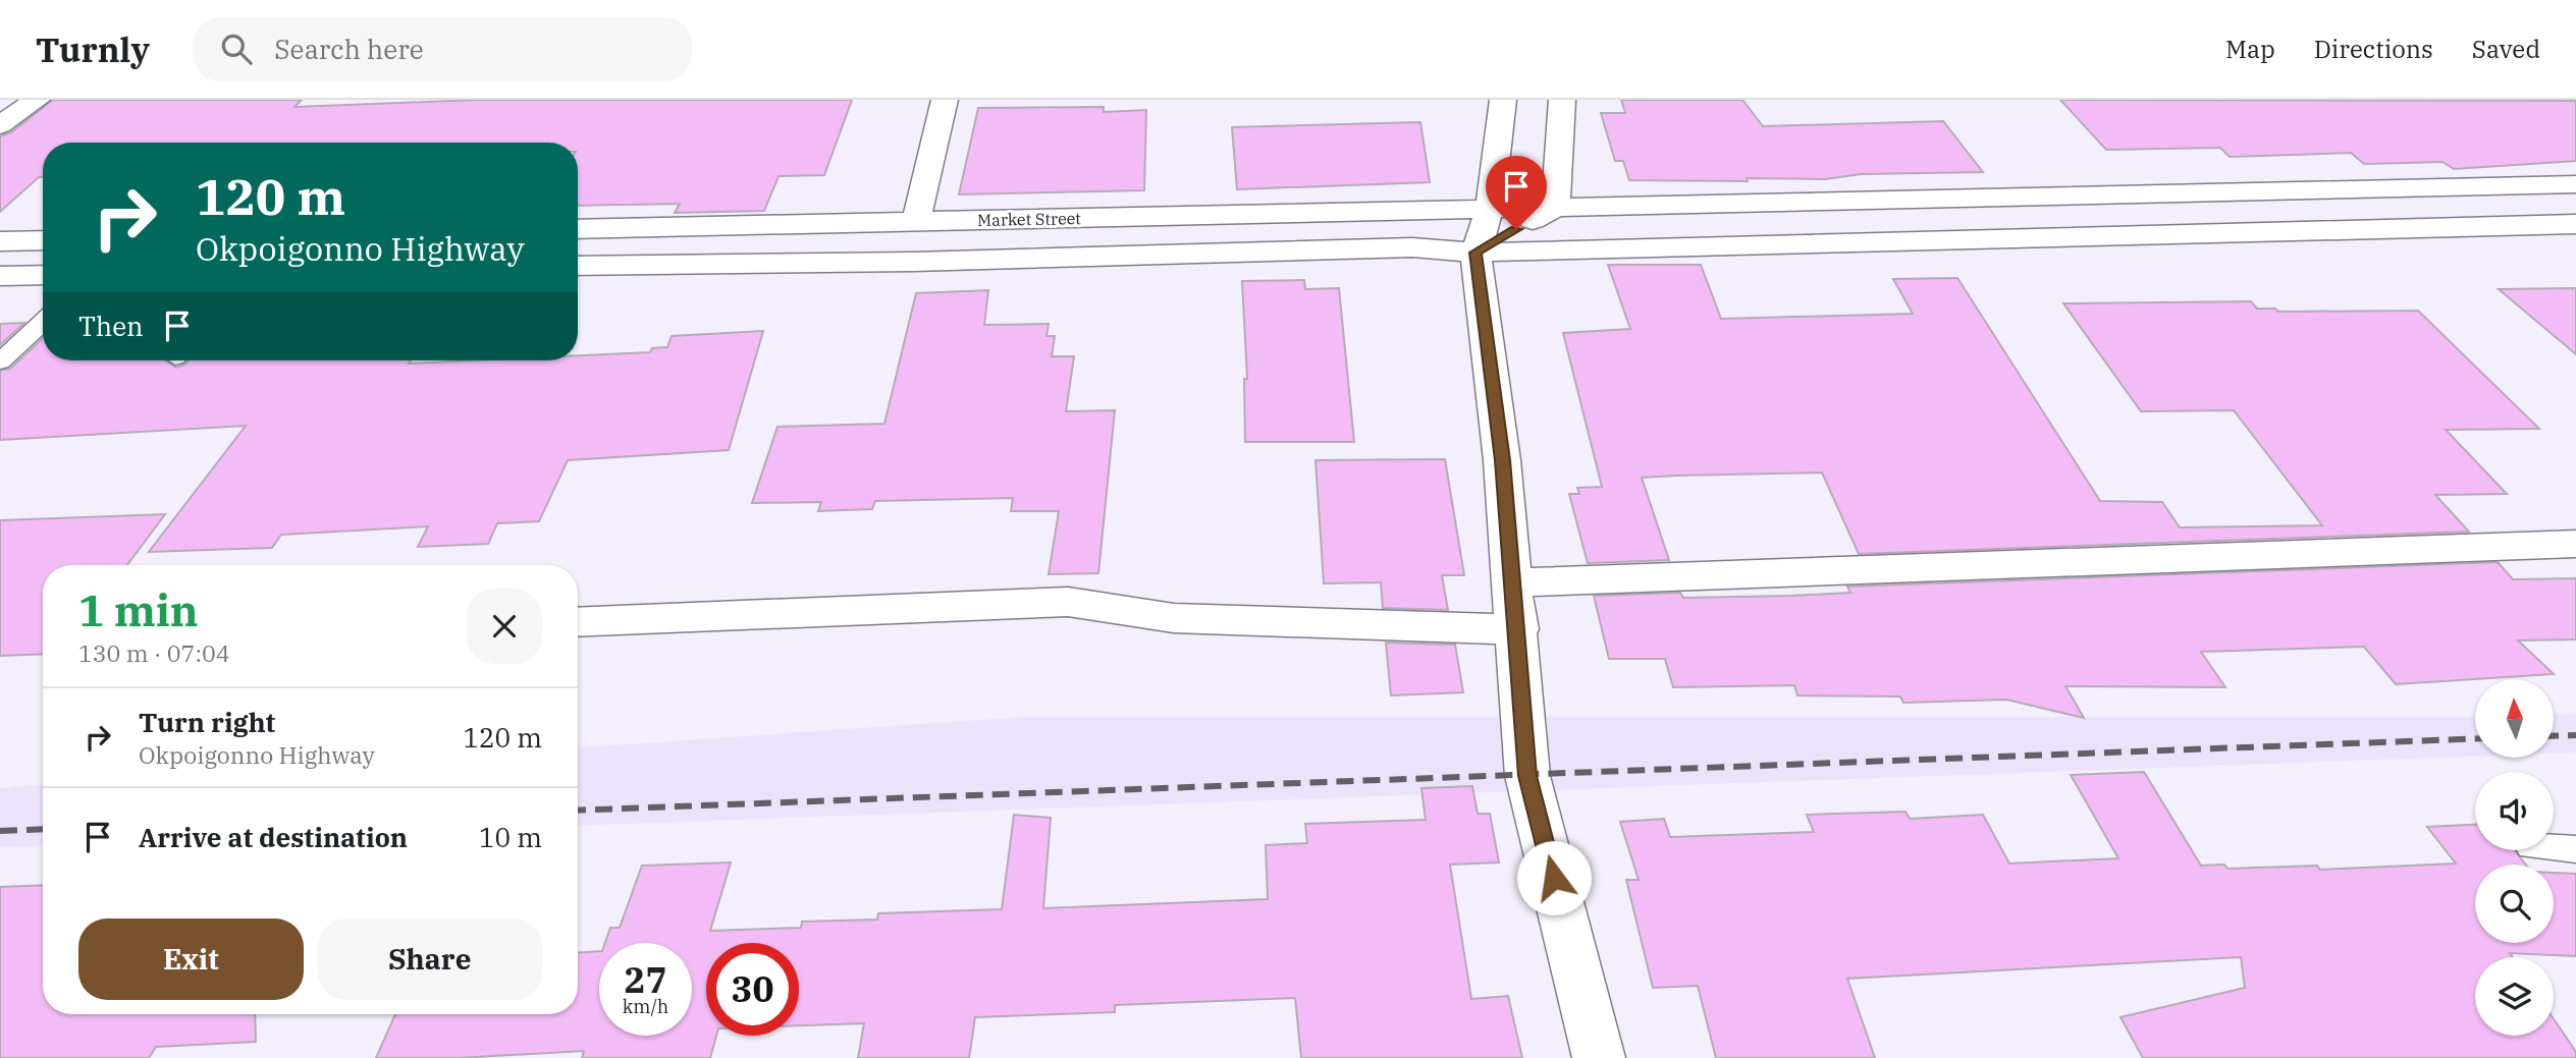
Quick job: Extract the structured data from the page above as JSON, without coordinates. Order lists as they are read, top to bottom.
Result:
{
  "streets": {
    "street": ["Market Street"]
  },
  "north": "top",
  "page": {
    "header": "Turnly",
    "search": "Search here",
    "nav": ["Map", "Directions", "Saved"],
    "turn": ["120 m", "Okpoigonno Highway"],
    "then": "Then",
    "heading": ["1 min", "130 m · 07:04"],
    "list": [
      {
        "name": "Turn right",
        "note": "Okpoigonno Highway",
        "value": "120 m"
      },
      {
        "name": "Arrive at destination",
        "value": "10 m"
      }
    ],
    "buttons": ["Exit", "Share"],
    "speed": "27 km/h",
    "limit": "30"
  }
}
